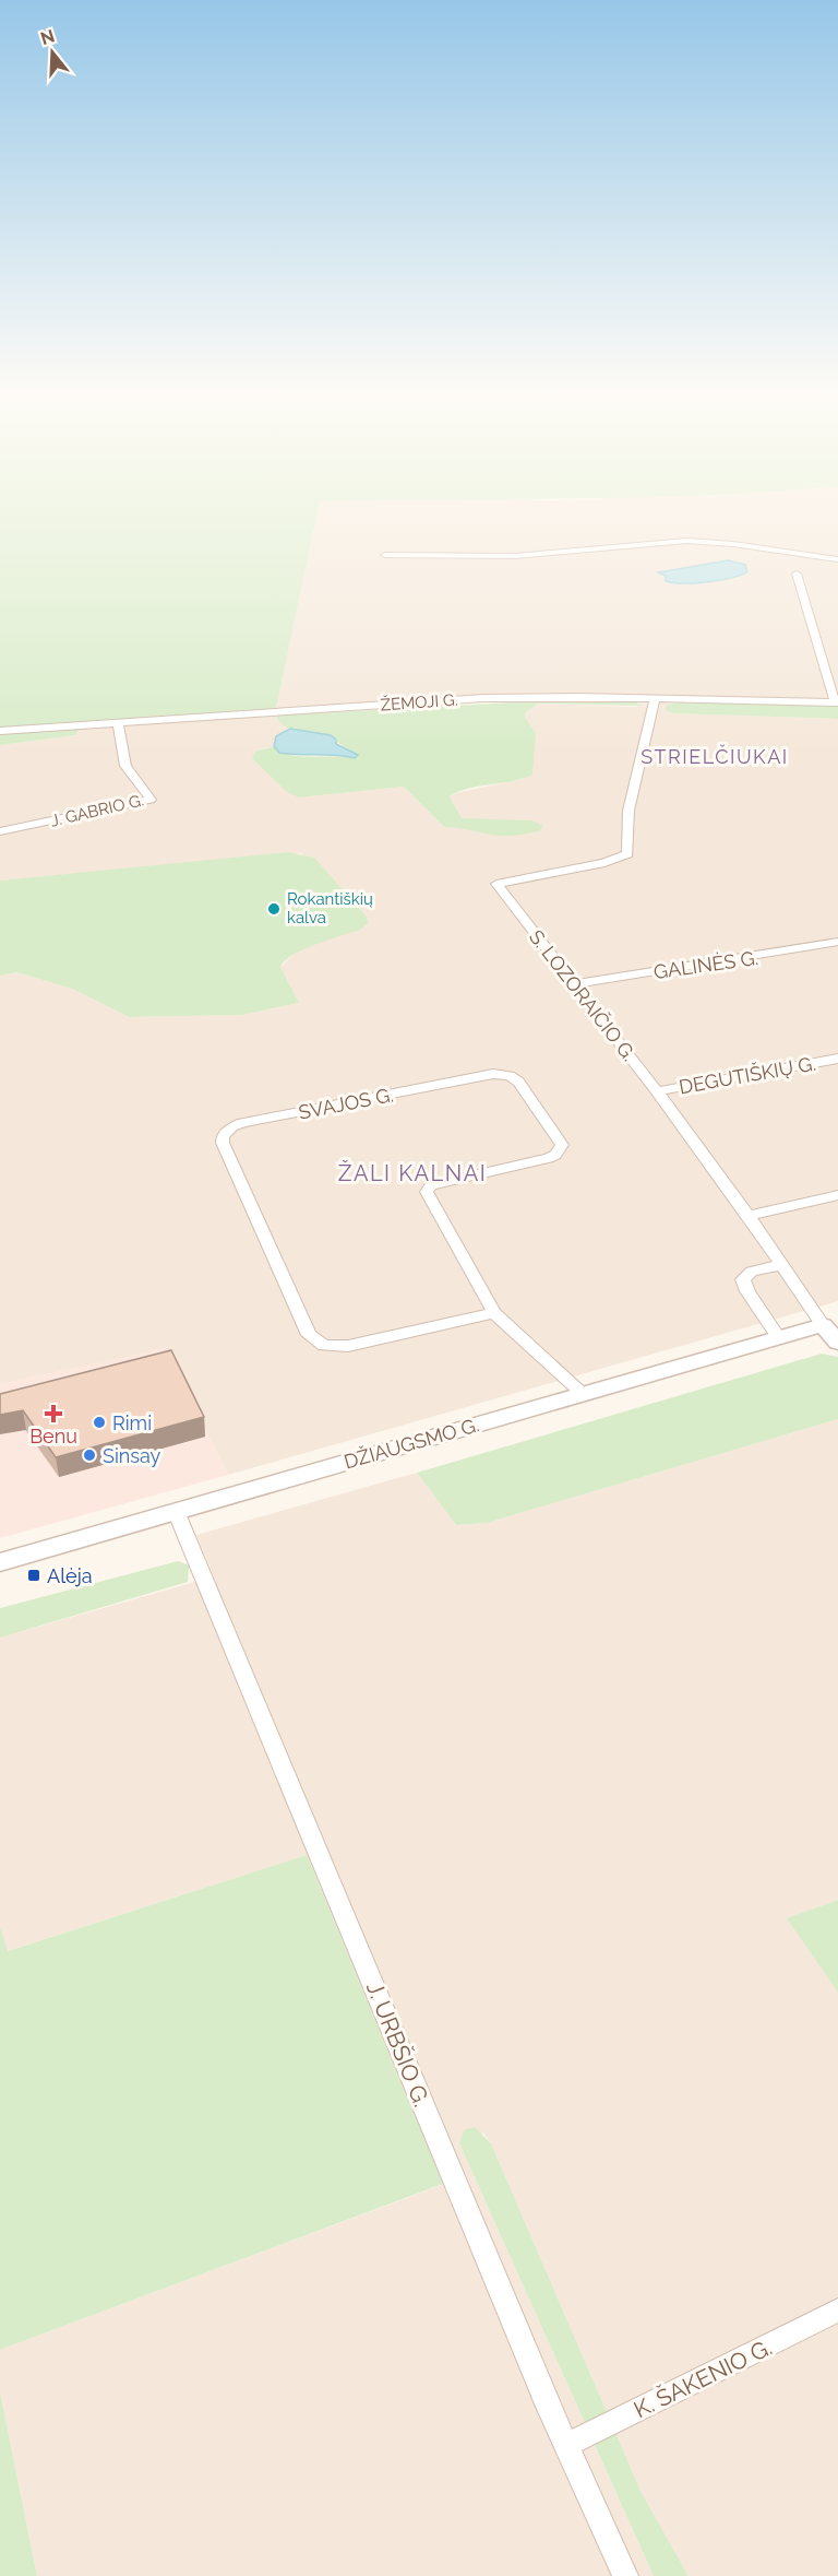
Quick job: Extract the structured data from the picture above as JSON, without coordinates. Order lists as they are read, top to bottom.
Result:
{
  "streets": {
    "street": [
      "ŽEMOJI G.",
      "J. GABRIO G.",
      "GALINĖS G.",
      "S. LOZORAIČIO G.",
      "DEGUTIŠKIŲ G.",
      "SVAJOS G.",
      "DŽIAUGSMO G.",
      "J. URBŠIO G.",
      "K. ŠAKENIO G."
    ]
  },
  "crossings": [
    ["ŽEMOJI G.", "J. GABRIO G."],
    ["ŽEMOJI G.", "S. LOZORAIČIO G."],
    ["GALINĖS G.", "S. LOZORAIČIO G."],
    ["S. LOZORAIČIO G.", "DEGUTIŠKIŲ G."],
    ["S. LOZORAIČIO G.", "DŽIAUGSMO G."],
    ["SVAJOS G.", "DŽIAUGSMO G."],
    ["DŽIAUGSMO G.", "J. URBŠIO G."],
    ["J. URBŠIO G.", "K. ŠAKENIO G."]
  ],
  "districts": ["STRIELČIUKAI", "ŽALI KALNAI"],
  "places": {
    "other": ["Rokantiškių kalva", "Rimi", "Sinsay"],
    "health": ["Benu"],
    "transit": ["Alėja"]
  },
  "north": "top"
}
